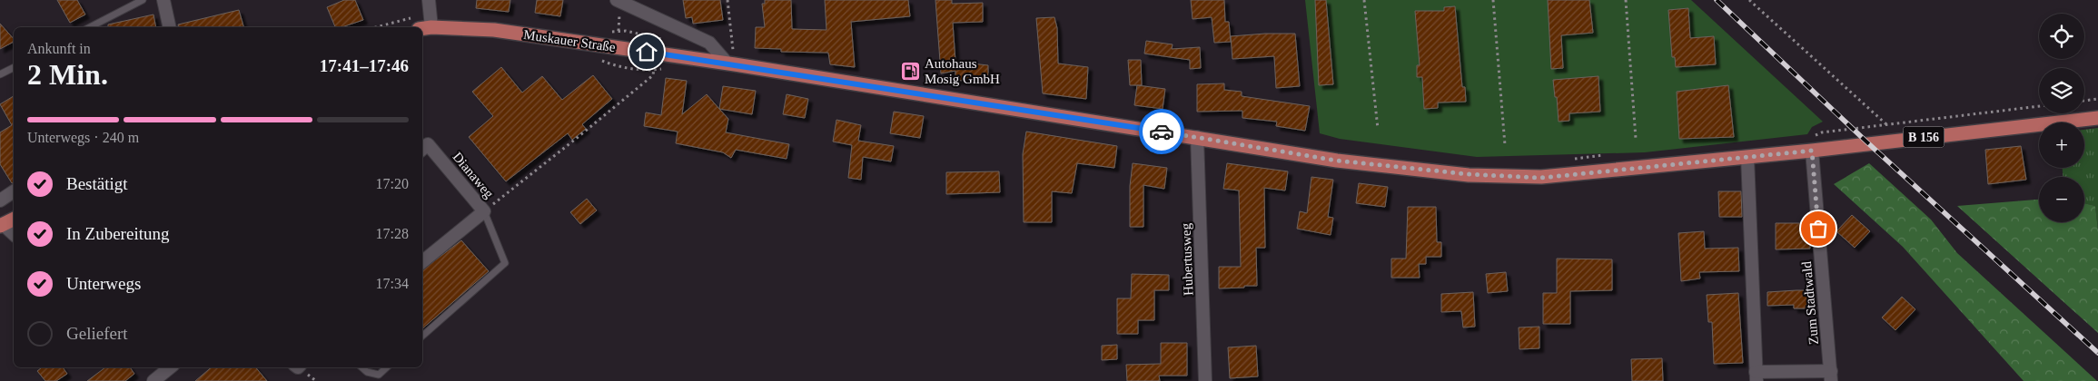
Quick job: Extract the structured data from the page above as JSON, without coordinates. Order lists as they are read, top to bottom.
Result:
{
  "streets": {
    "main road": ["Muskauer Straße", "B 156"],
    "street": ["Dianaweg", "Hubertusweg", "Zum Stadtwald"]
  },
  "crossings": [
    ["Muskauer Straße", "Hubertusweg"],
    ["Muskauer Straße", "Zum Stadtwald"]
  ],
  "places": {
    "fuel station": ["Autohaus Mosig GmbH"]
  },
  "page": {
    "map_buttons": ["+", "−"],
    "heading": ["2 Min.", "Ankunft in", "17:41–17:46"],
    "bar": "Unterwegs · 240 m",
    "list": [
      ["Bestätigt", "17:20"],
      ["In Zubereitung", "17:28"],
      ["Unterwegs", "17:34"],
      "Geliefert"
    ]
  }
}
